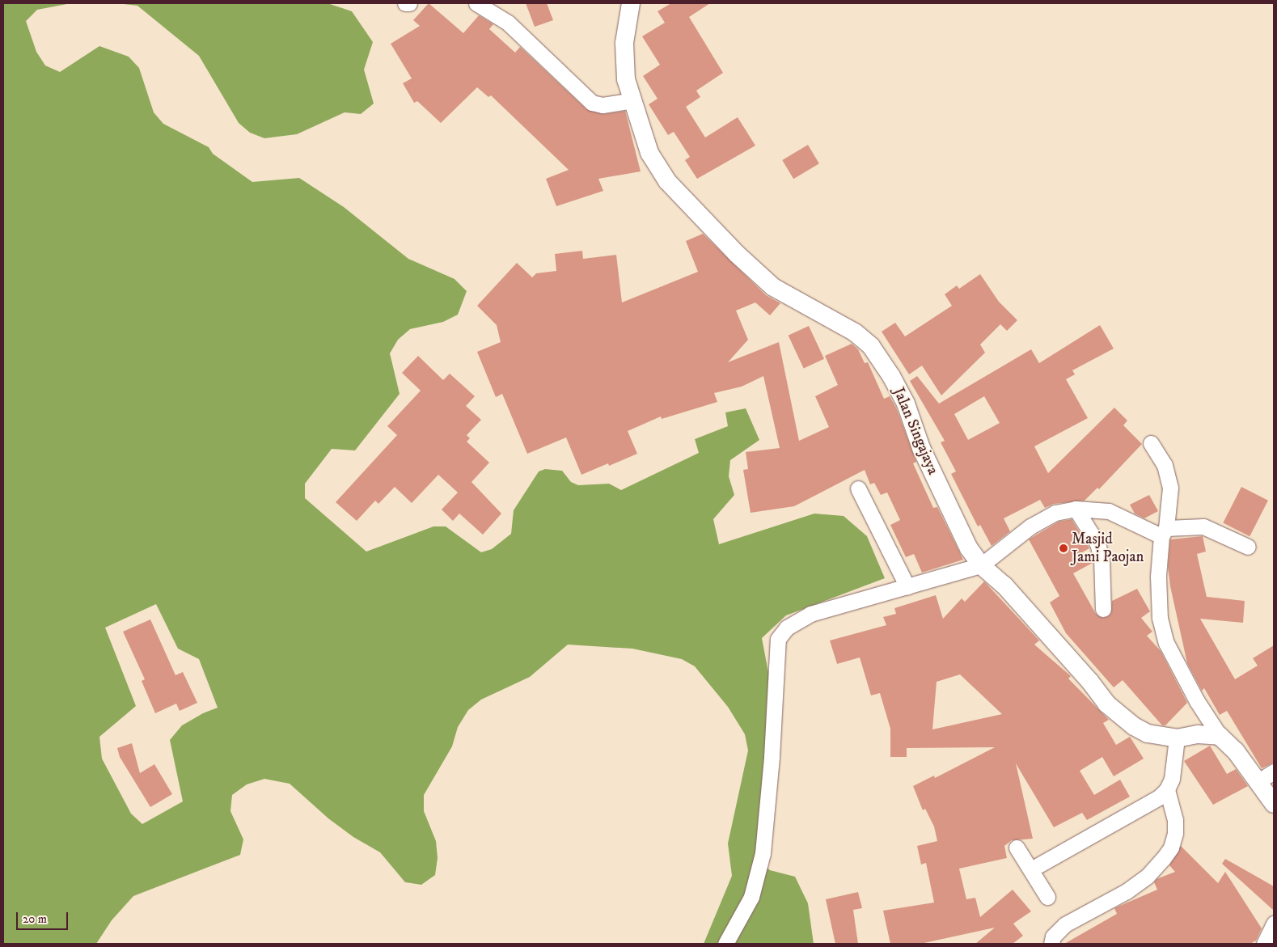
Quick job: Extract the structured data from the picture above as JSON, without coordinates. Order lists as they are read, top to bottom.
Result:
{
  "streets": {
    "street": ["Jalan Singajaya"]
  },
  "places": ["Masjid Jami Paojan"],
  "scale_bar": "20 m"
}
